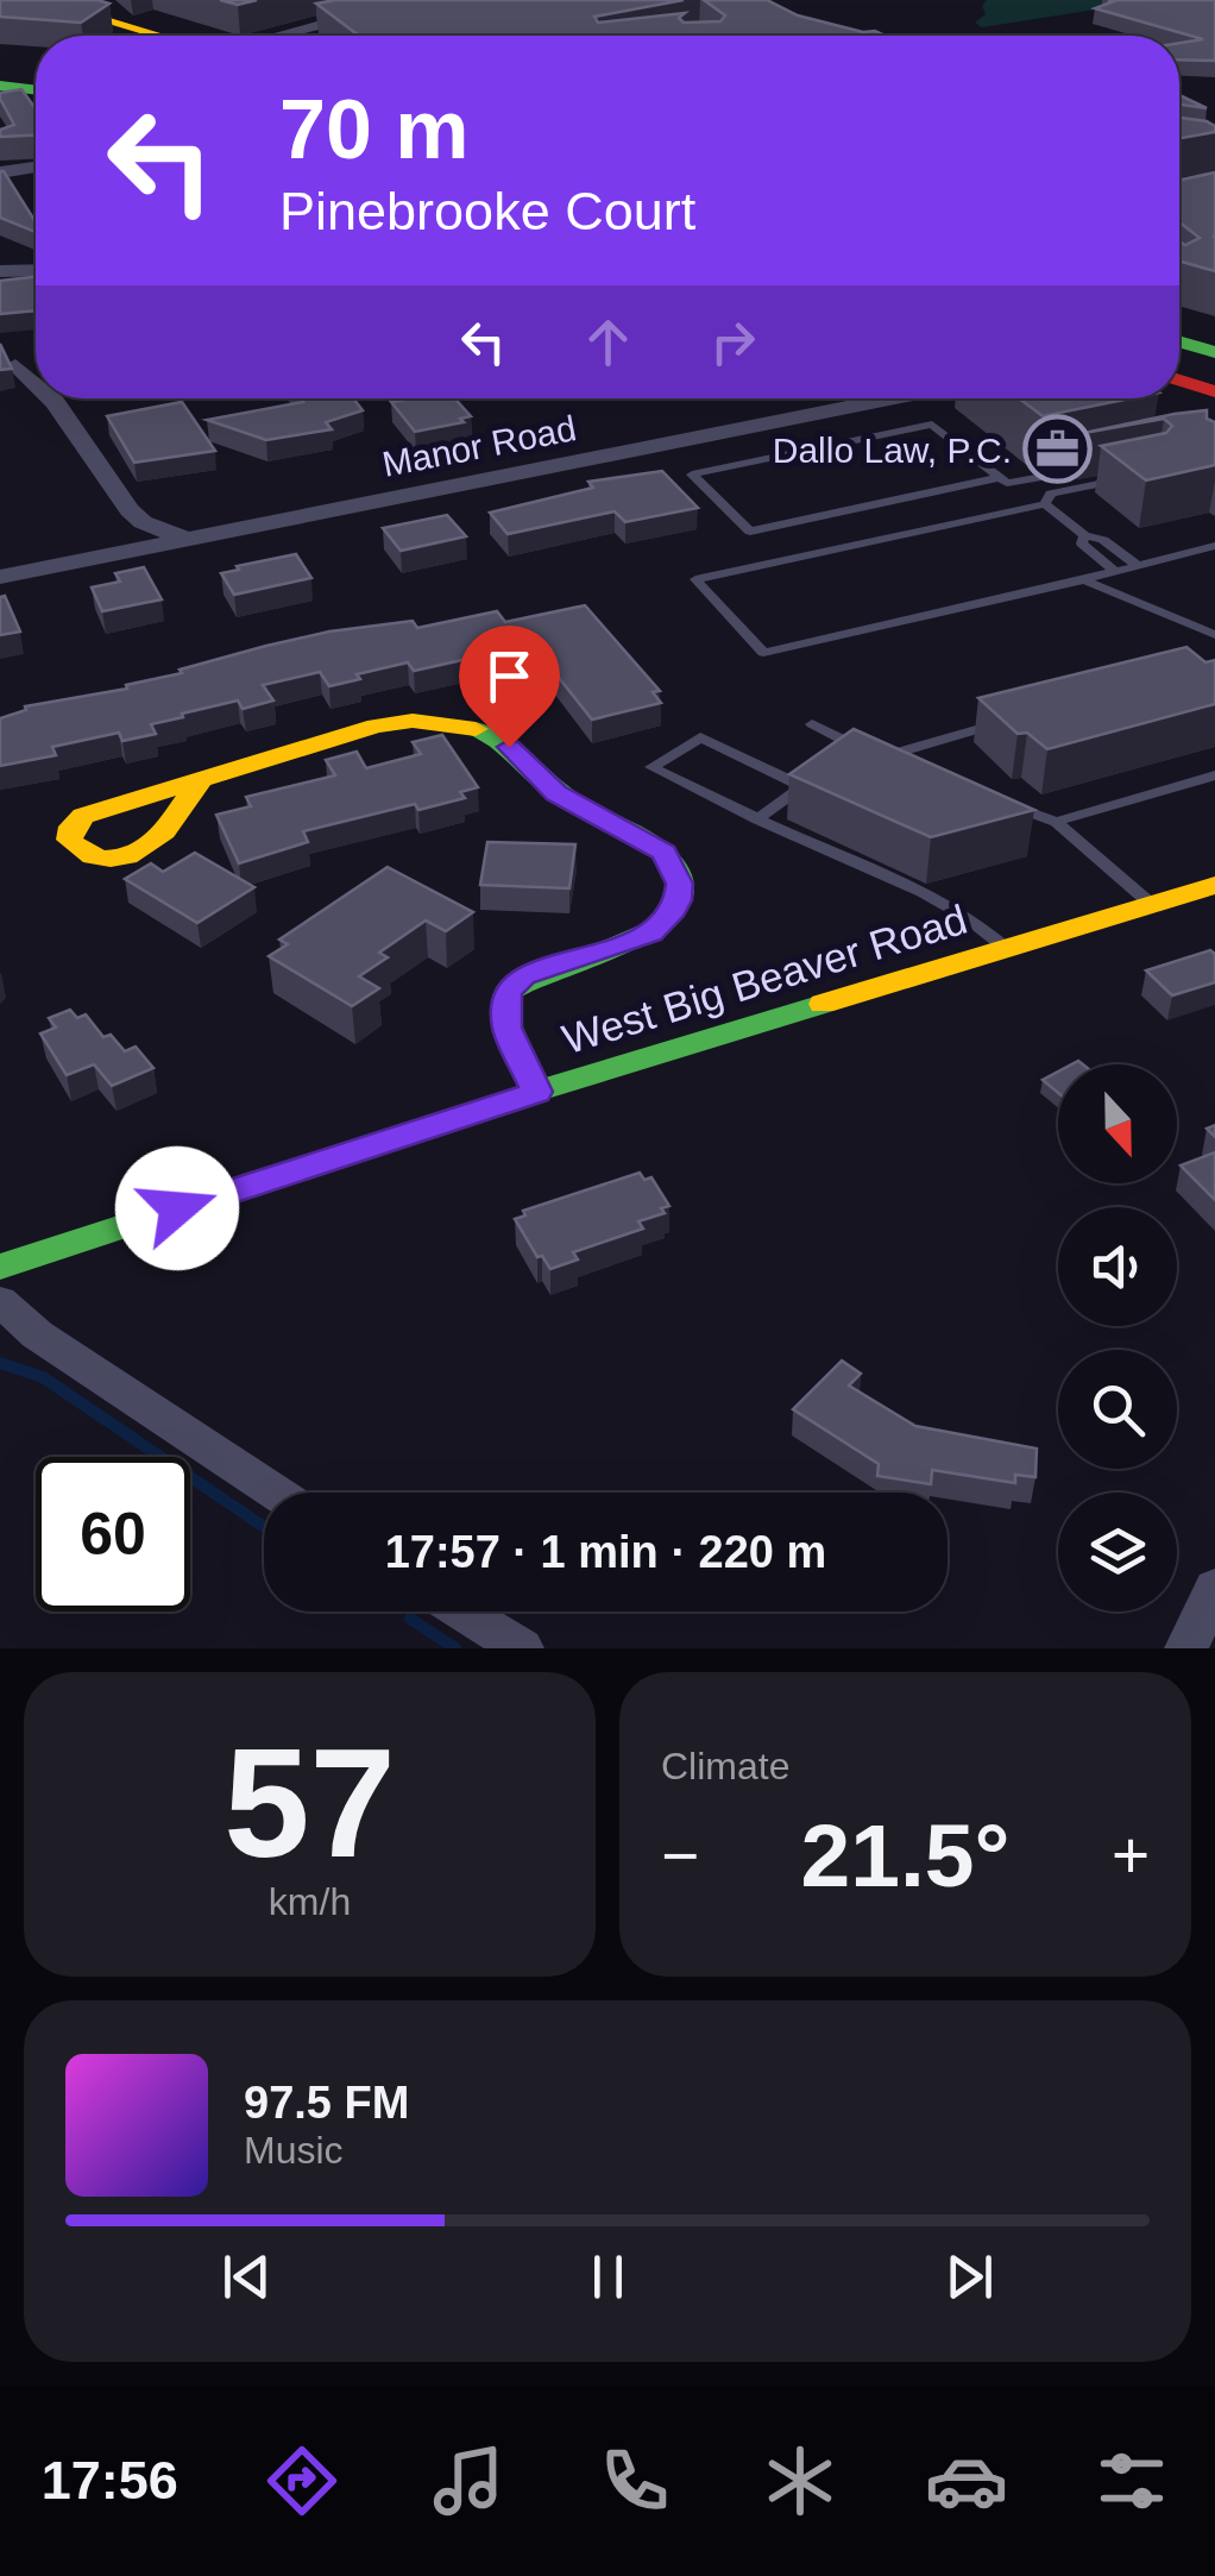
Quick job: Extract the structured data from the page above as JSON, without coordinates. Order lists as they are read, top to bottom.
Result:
{
  "streets": {
    "main road": ["West Big Beaver Road"],
    "street": ["Manor Road"]
  },
  "places": {
    "office": ["Dallo Law, P.C."]
  },
  "north": "bottom",
  "page": {
    "turn": ["70 m", "Pinebrooke Court"],
    "limit": "60",
    "trip": "17:57 · 1 min · 220 m",
    "tile": [
      ["57", "km/h"],
      "Climate"
    ],
    "heat": ["−", "21.5°", "+"],
    "song": ["97.5 FM", "Music"],
    "tabs": "17:56"
  }
}
